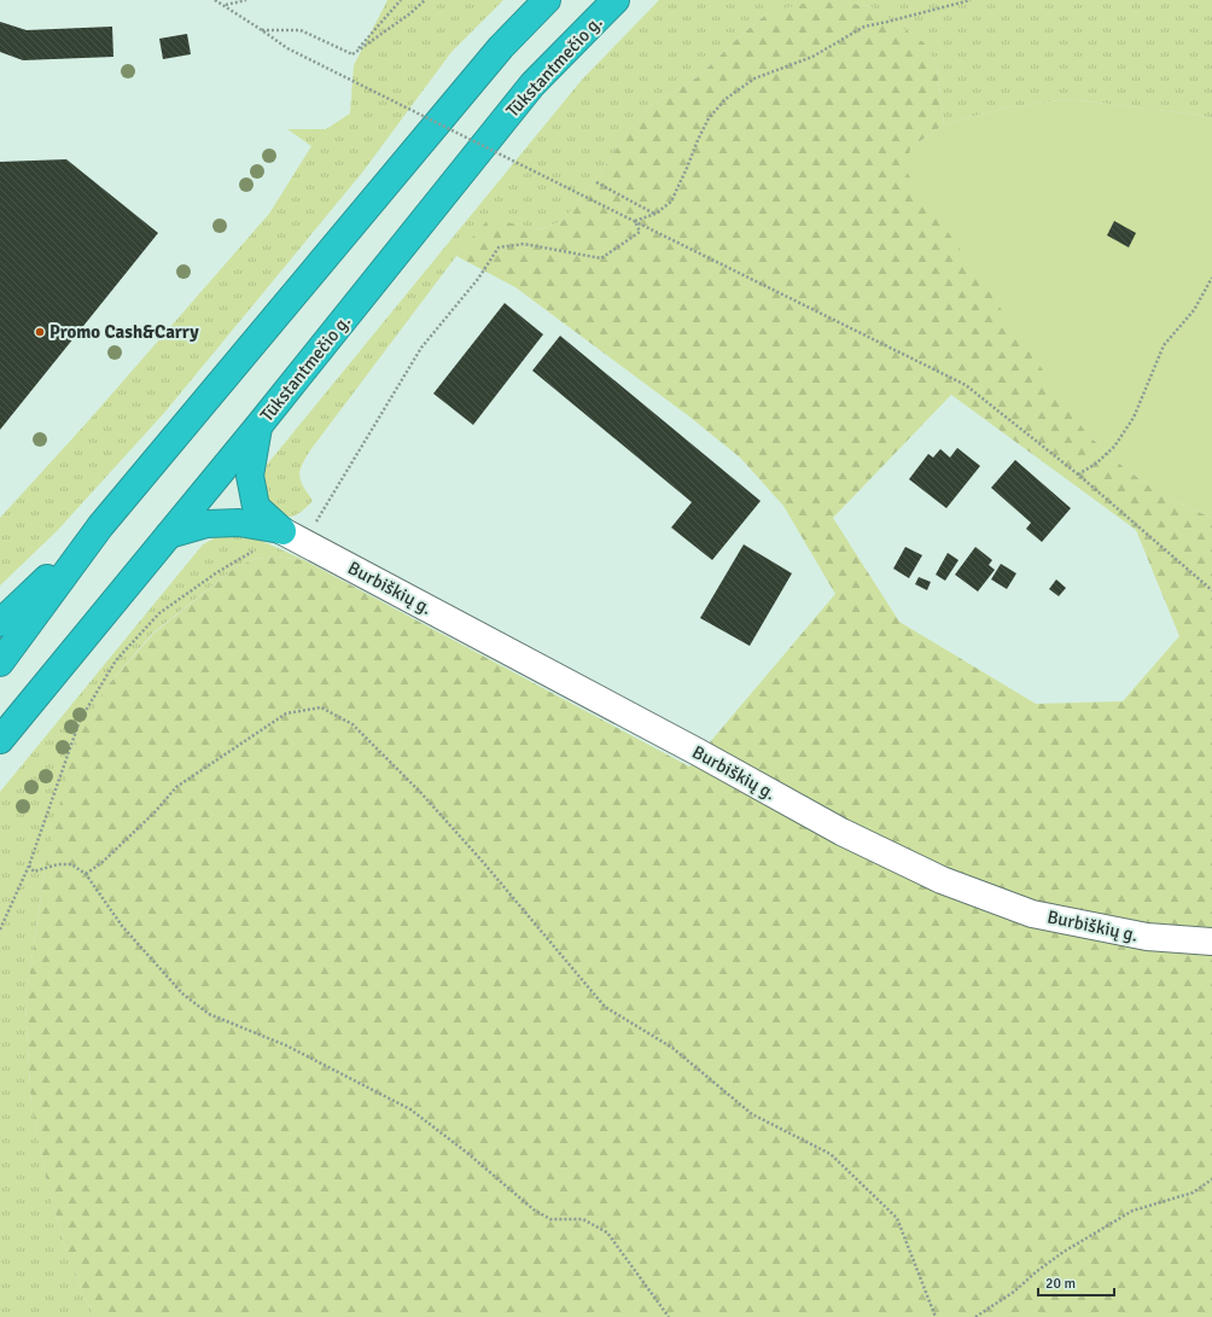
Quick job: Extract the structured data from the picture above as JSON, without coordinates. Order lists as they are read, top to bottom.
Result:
{
  "streets": {
    "highway": ["Tūkstantmečio g."],
    "street": ["Burbiškių g."]
  },
  "places": ["Promo Cash&Carry"],
  "scale_bar": "20 m"
}
